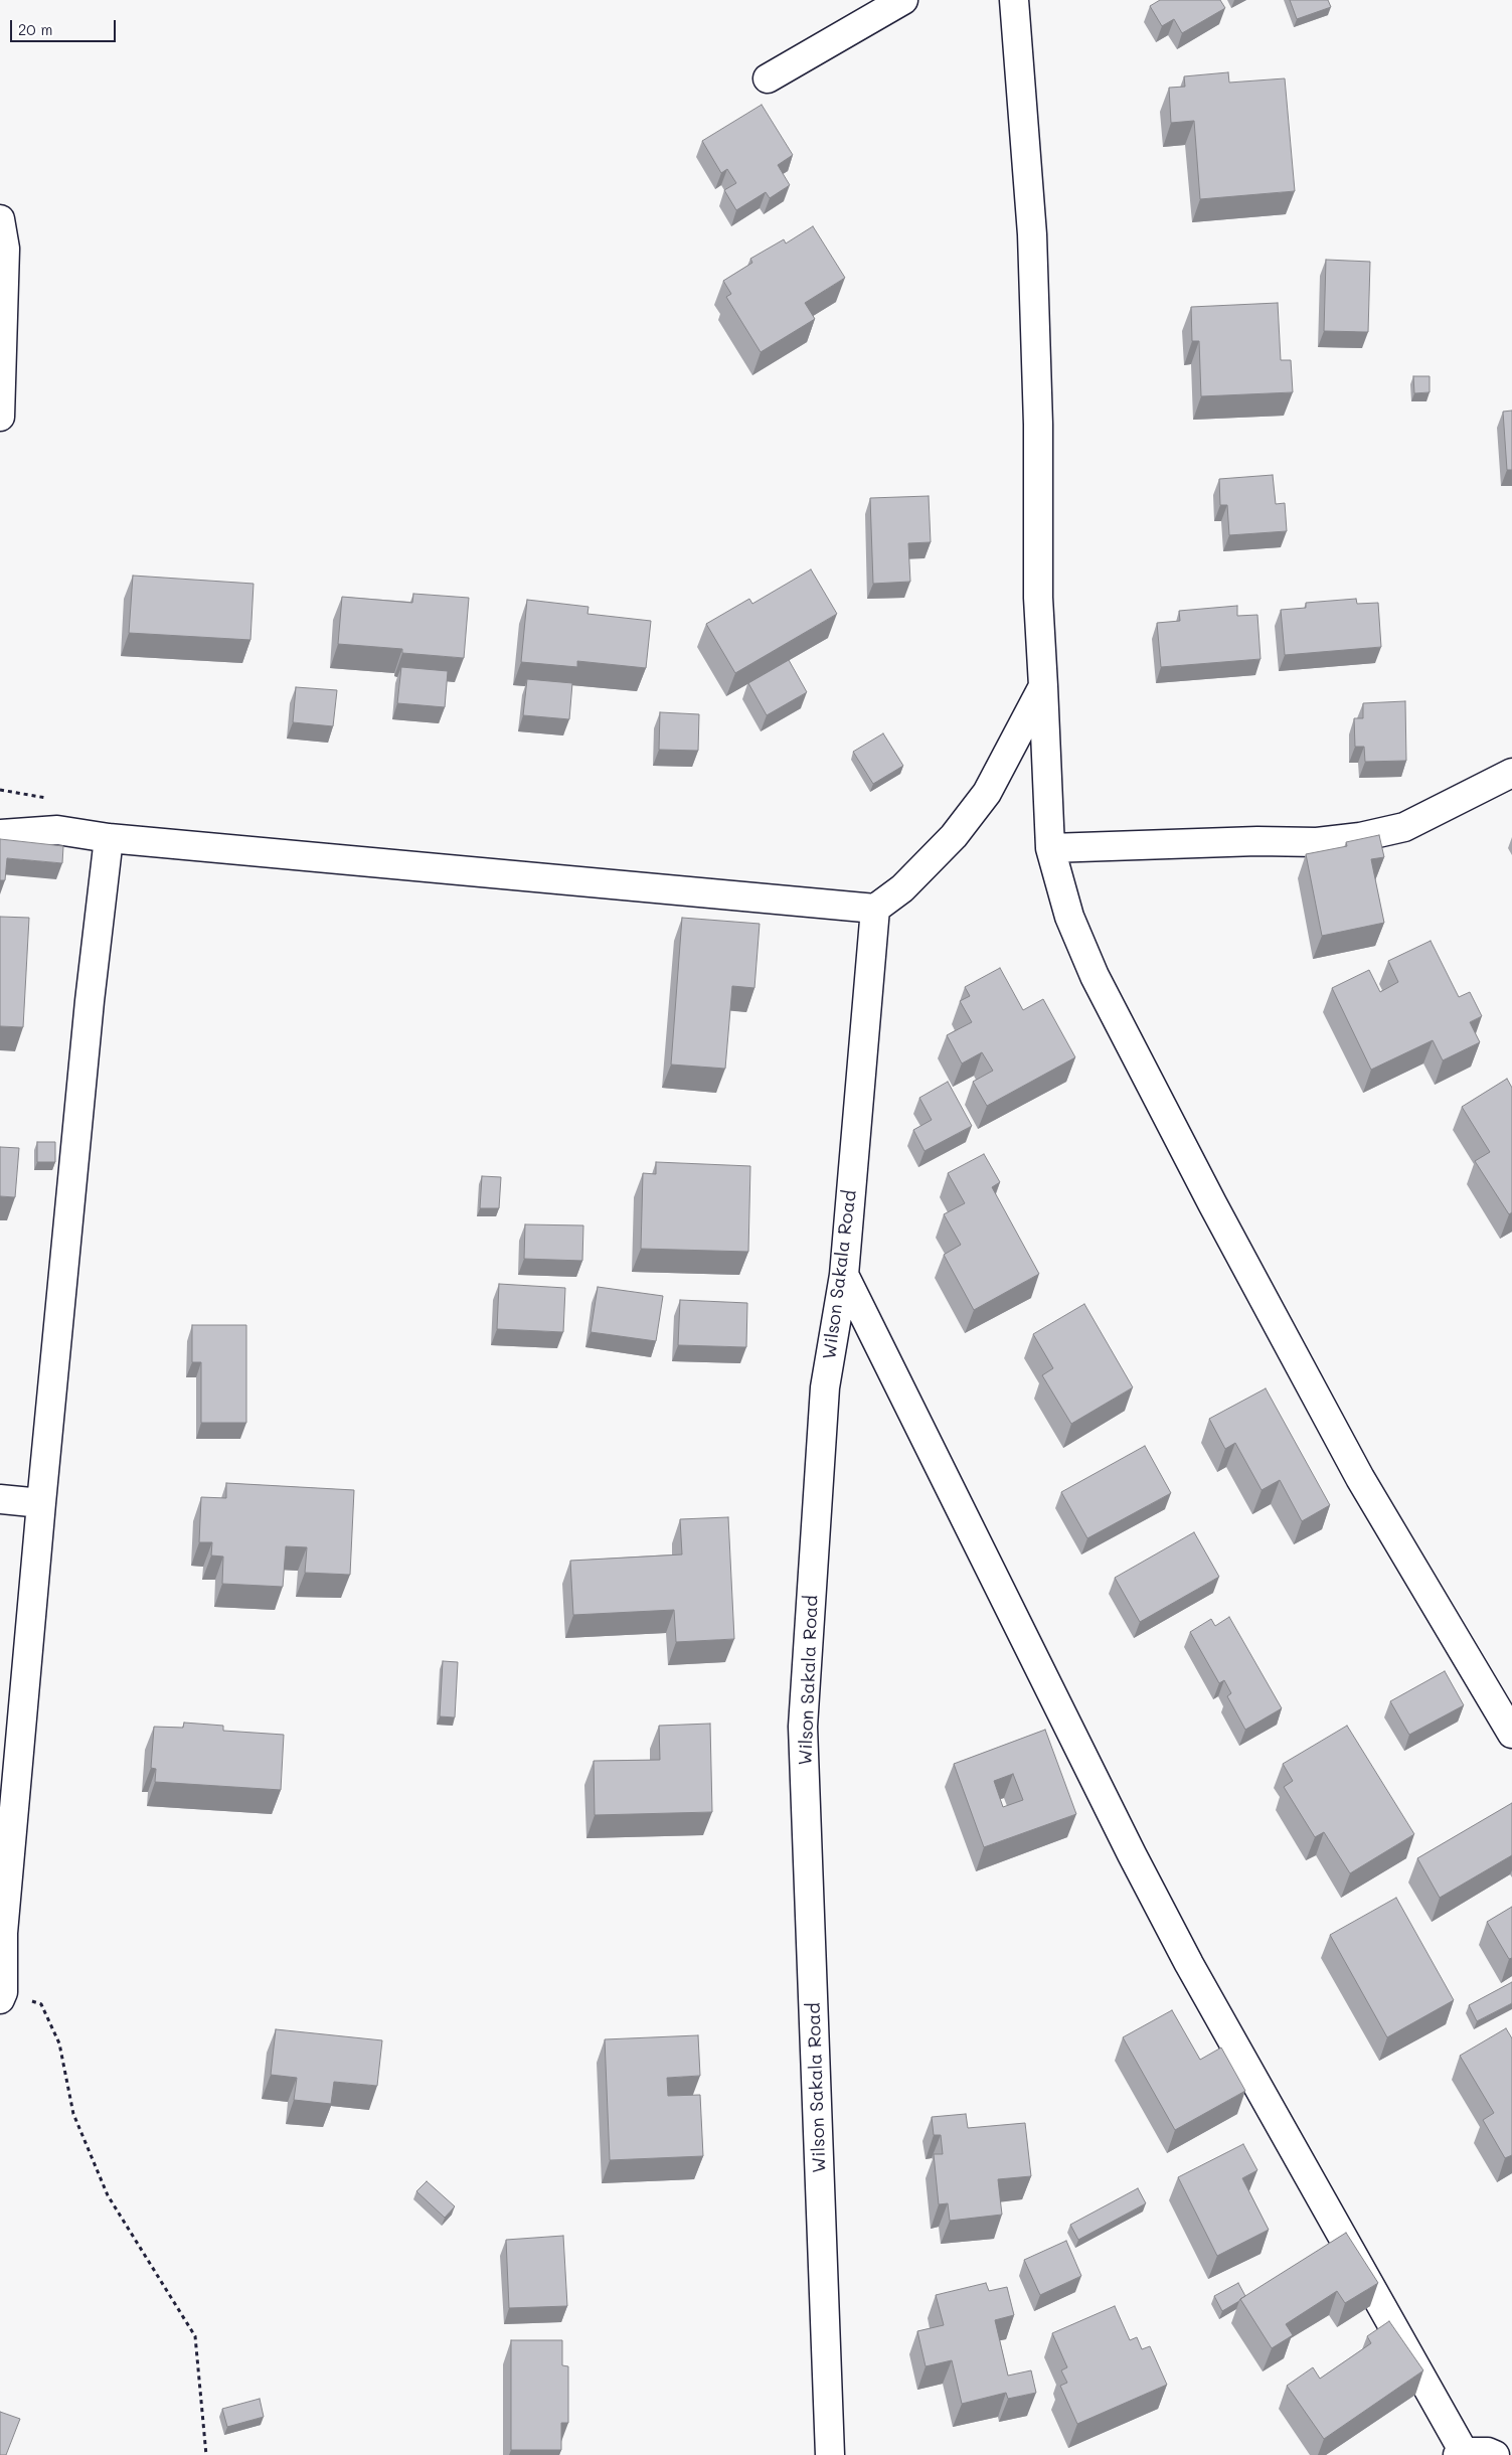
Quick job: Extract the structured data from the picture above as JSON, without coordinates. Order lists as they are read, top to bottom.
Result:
{
  "streets": {
    "street": ["Wilson Sakala Road"]
  },
  "scale_bar": "20 m"
}
